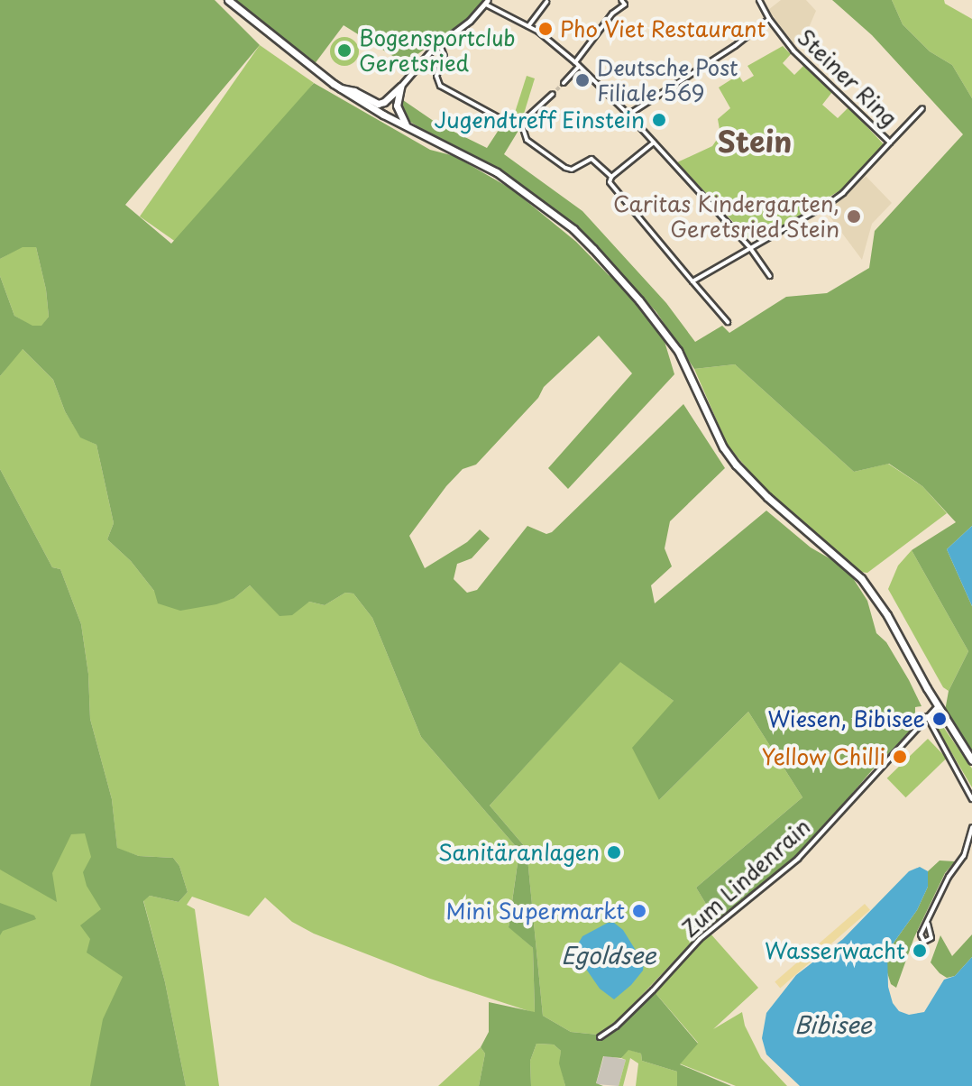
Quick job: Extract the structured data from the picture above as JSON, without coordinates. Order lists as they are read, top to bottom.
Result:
{
  "streets": {
    "street": ["Steiner Ring", "Zum Lindenrain"]
  },
  "districts": ["Stein"],
  "water": ["Egoldsee", "Bibisee"],
  "places": [
    "Pho Viet Restaurant",
    "Bogensportclub Geretsried",
    "Deutsche Post Filiale 569",
    "Jugendtreff Einstein",
    "Caritas Kindergarten, Geretsried Stein",
    "Wiesen, Bibisee",
    "Yellow Chilli",
    "Sanitäranlagen",
    "Mini Supermarkt",
    "Wasserwacht"
  ]
}
